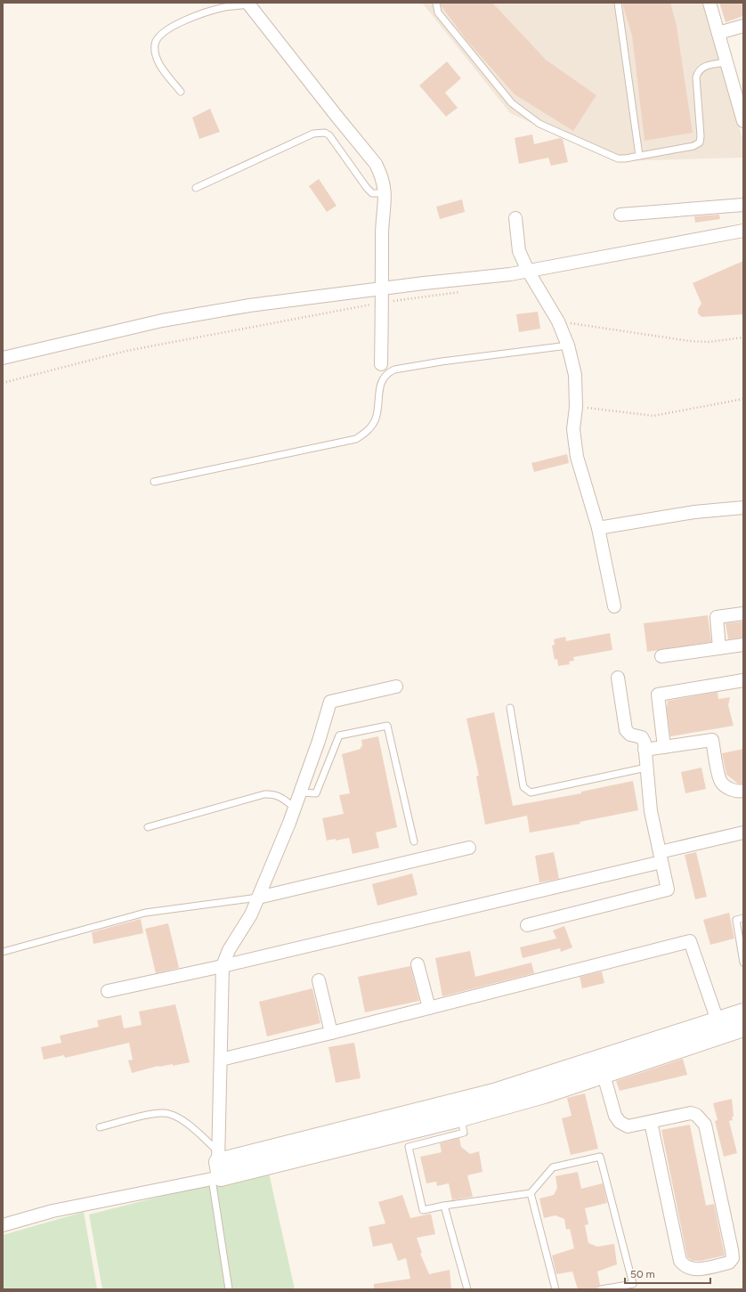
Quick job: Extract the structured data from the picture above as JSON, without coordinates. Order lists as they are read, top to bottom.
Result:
{
  "scale_bar": "50 m"
}
